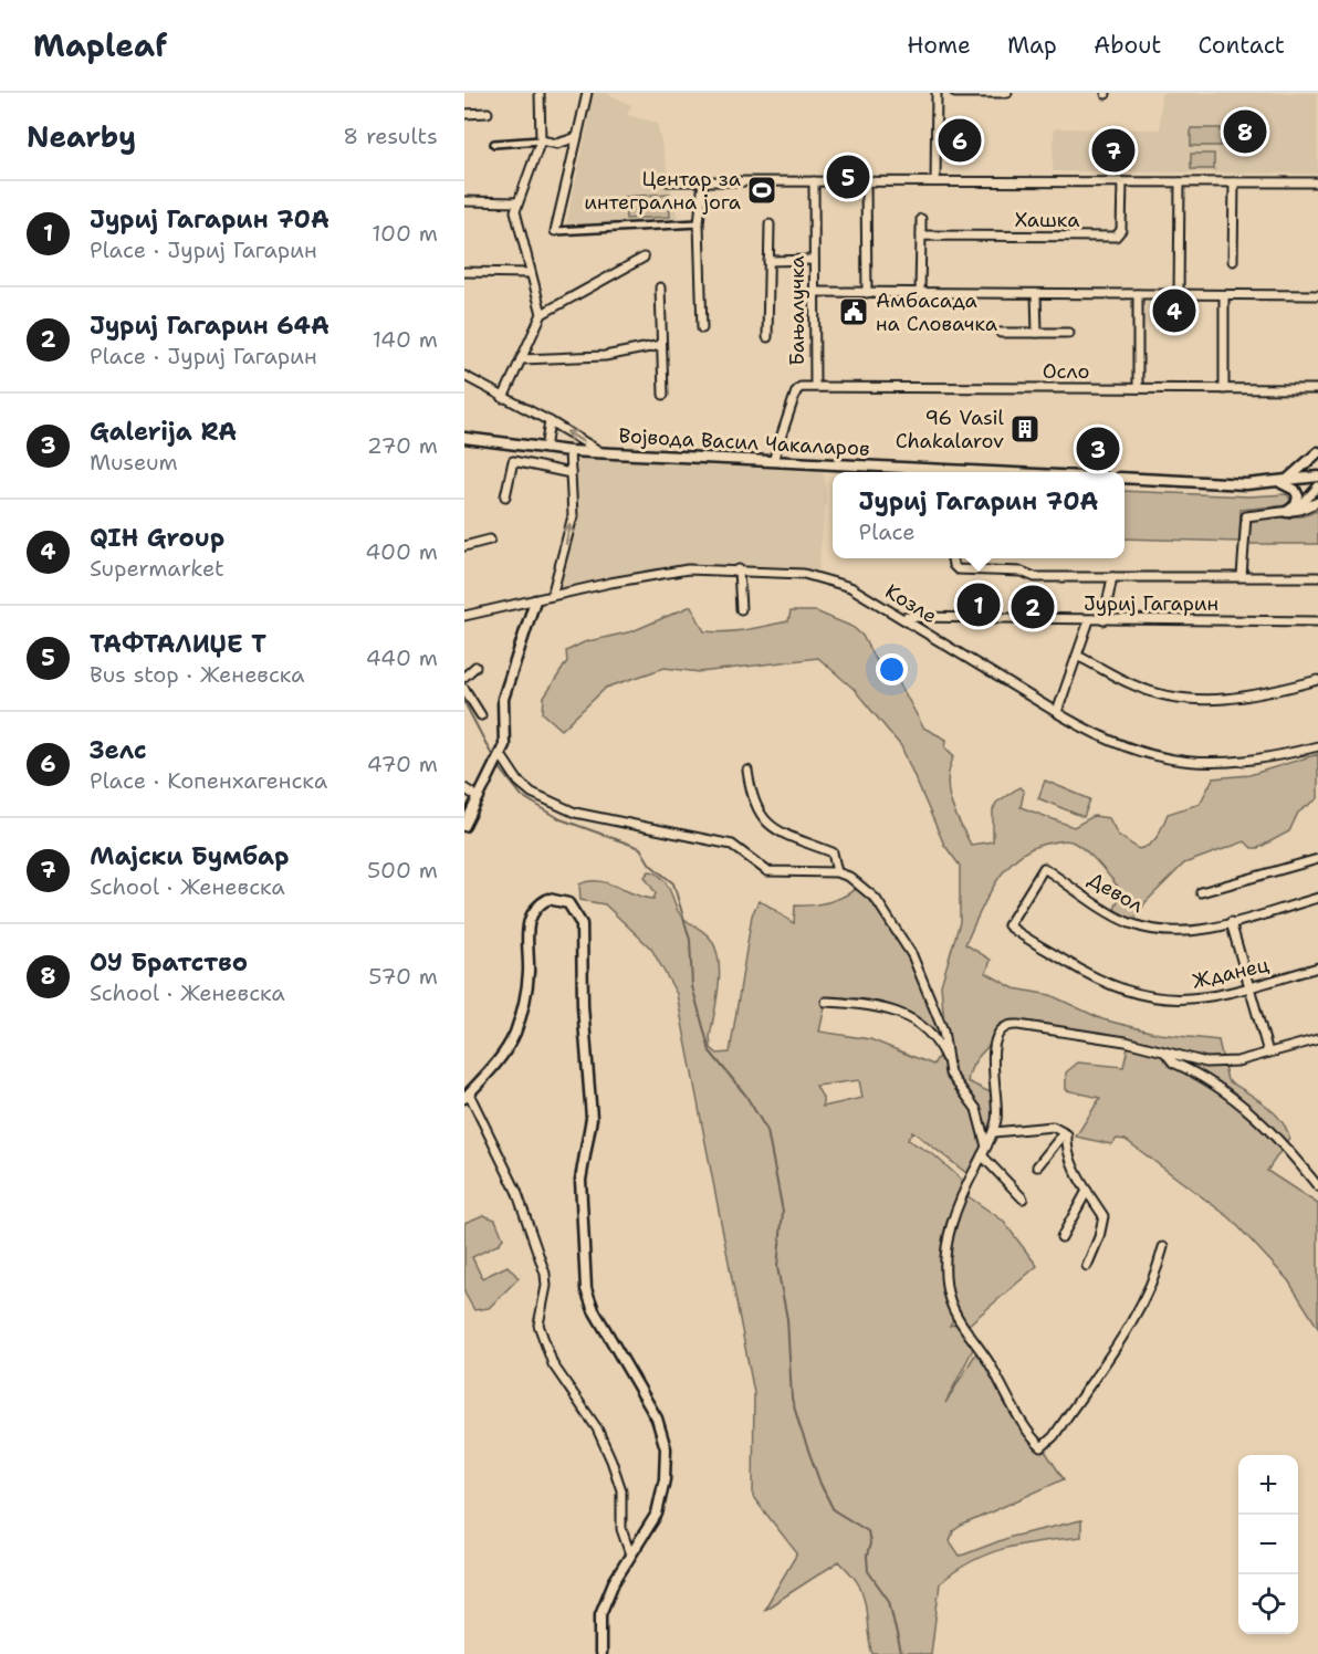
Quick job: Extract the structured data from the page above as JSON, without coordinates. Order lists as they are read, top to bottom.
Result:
{
  "streets": {
    "street": [
      "Хашка",
      "Бањалучка",
      "Осло",
      "Војвода Васил Чакаларов",
      "Козле",
      "Јуриј Гагарин",
      "Девол",
      "Жданец"
    ]
  },
  "crossings": [
    ["Бањалучка", "Осло"],
    ["Бањалучка", "Војвода Васил Чакаларов"],
    ["Козле", "Јуриј Гагарин"],
    ["Девол", "Жданец"]
  ],
  "places": {
    "sports": ["Центар за интегрална јога"],
    "public building": ["Амбасада на Словачка"],
    "building": ["96 Vasil Chakalarov"]
  },
  "page": {
    "header": "Mapleaf",
    "nav": [
      "Home",
      "Map",
      "About",
      "Contact"
    ],
    "heading": ["Nearby", "8 results"],
    "pins": [
      "8",
      "6",
      "7",
      "5",
      "4",
      "3",
      "1",
      "2"
    ],
    "list": [
      {
        "mark": "1",
        "name": "Јуриј Гагарин 70А",
        "note": "Place · Јуриј Гагарин",
        "value": "100 m"
      },
      {
        "mark": "2",
        "name": "Јуриј Гагарин 64А",
        "note": "Place · Јуриј Гагарин",
        "value": "140 m"
      },
      {
        "mark": "3",
        "name": "Galerija RA",
        "note": "Museum",
        "value": "270 m"
      },
      {
        "mark": "4",
        "name": "QIH Group",
        "note": "Supermarket",
        "value": "400 m"
      },
      {
        "mark": "5",
        "name": "ТАФТАЛИЏЕ Т",
        "note": "Bus stop · Женевска",
        "value": "440 m"
      },
      {
        "mark": "6",
        "name": "Зелс",
        "note": "Place · Копенхагенска",
        "value": "470 m"
      },
      {
        "mark": "7",
        "name": "Мајски Бумбар",
        "note": "School · Женевска",
        "value": "500 m"
      },
      {
        "mark": "8",
        "name": "ОУ Братство",
        "note": "School · Женевска",
        "value": "570 m"
      }
    ],
    "popup": ["Јуриј Гагарин 70А", "Place"],
    "map_buttons": ["+", "−"]
  }
}
